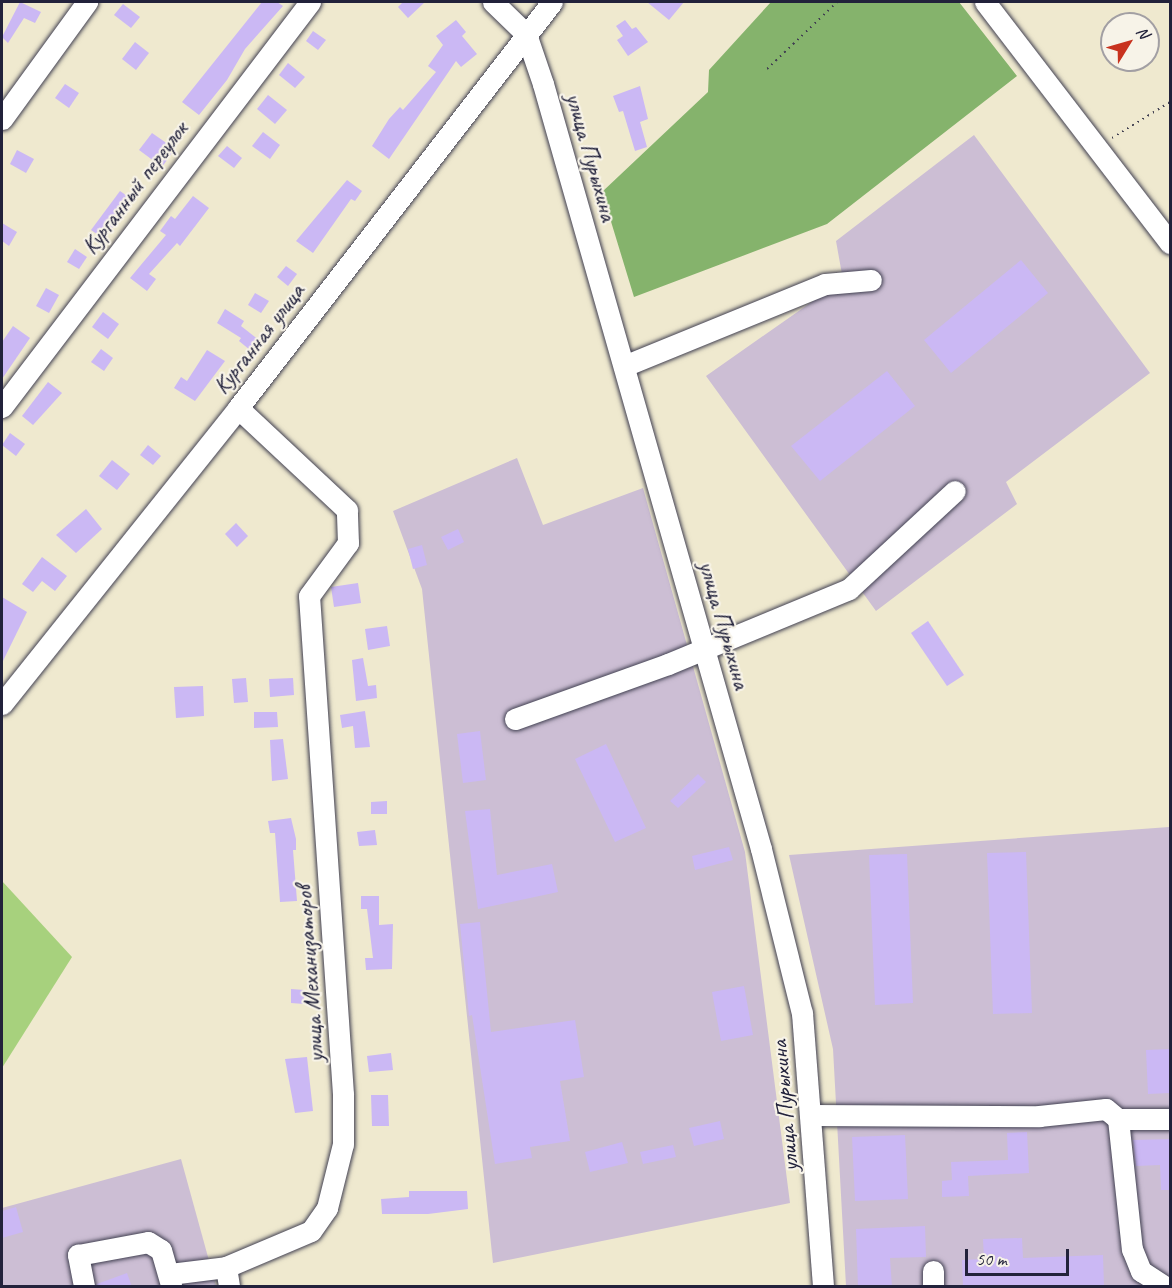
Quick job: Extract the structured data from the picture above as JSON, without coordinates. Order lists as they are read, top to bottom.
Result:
{
  "streets": {
    "street": [
      "улица Пурыхина",
      "Курганный переулок",
      "Курганная улица",
      "улица Механизаторов"
    ]
  },
  "crossings": [
    ["улица Пурыхина", "Курганная улица"],
    ["Курганная улица", "улица Механизаторов"]
  ],
  "scale_bar": "50 m",
  "north": "top right"
}
